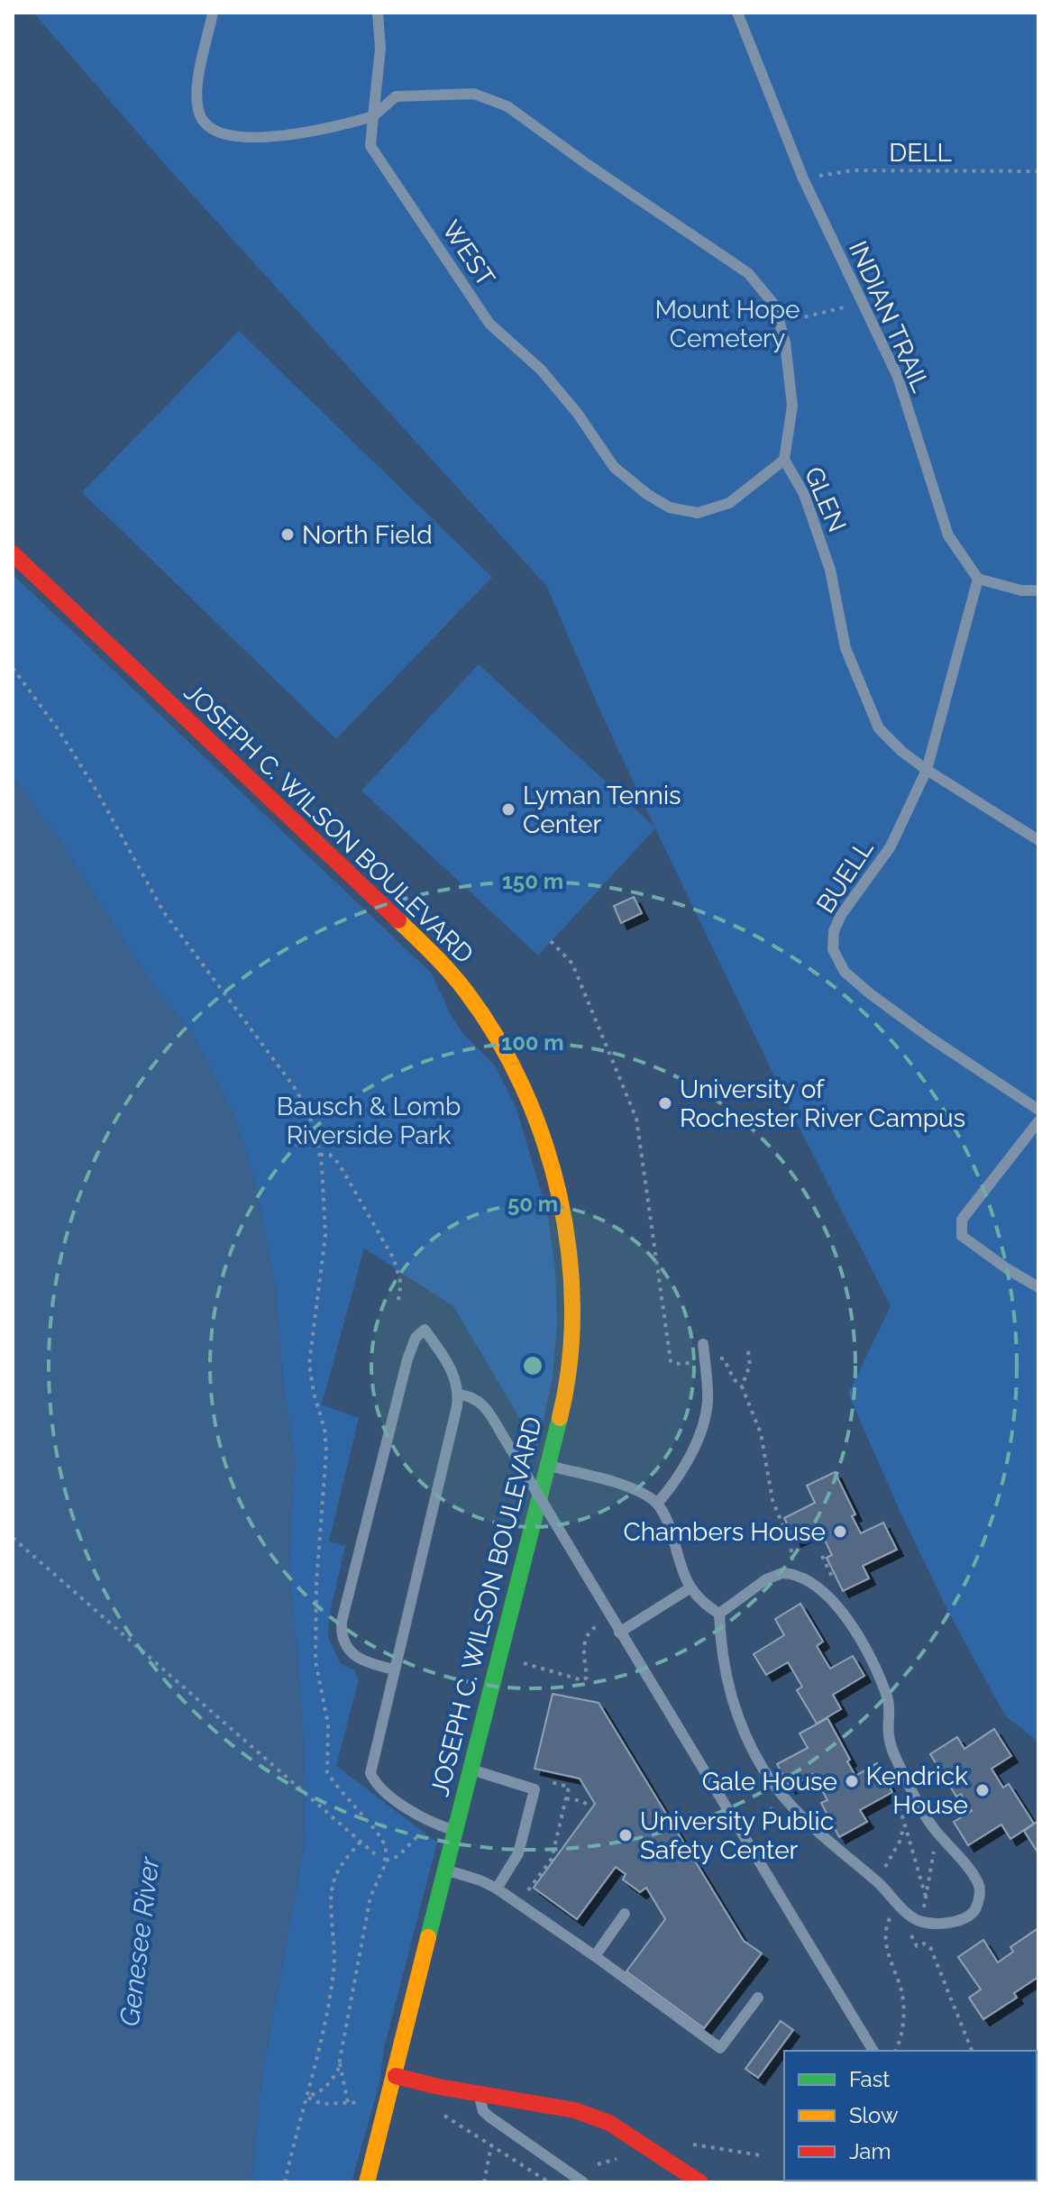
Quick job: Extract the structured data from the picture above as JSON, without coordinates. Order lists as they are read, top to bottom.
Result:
{
  "streets": {
    "street": ["JOSEPH C. WILSON BOULEVARD"],
    "lane": [
      "WEST",
      "INDIAN TRAIL",
      "GLEN",
      "BUELL"
    ],
    "path": ["DELL"]
  },
  "crossings": [
    ["DELL", "INDIAN TRAIL"],
    ["WEST", "GLEN"],
    ["INDIAN TRAIL", "BUELL"],
    ["GLEN", "BUELL"]
  ],
  "water": ["Genesee River"],
  "parks": ["Mount Hope Cemetery", "Bausch & Lomb Riverside Park"],
  "places": [
    "North Field",
    "Lyman Tennis Center",
    "University of Rochester River Campus",
    "Chambers House",
    "Gale House",
    "Kendrick House",
    "University Public Safety Center"
  ],
  "legend": ["Fast", "Slow", "Jam"],
  "rings": ["150 m", "100 m", "50 m"]
}
